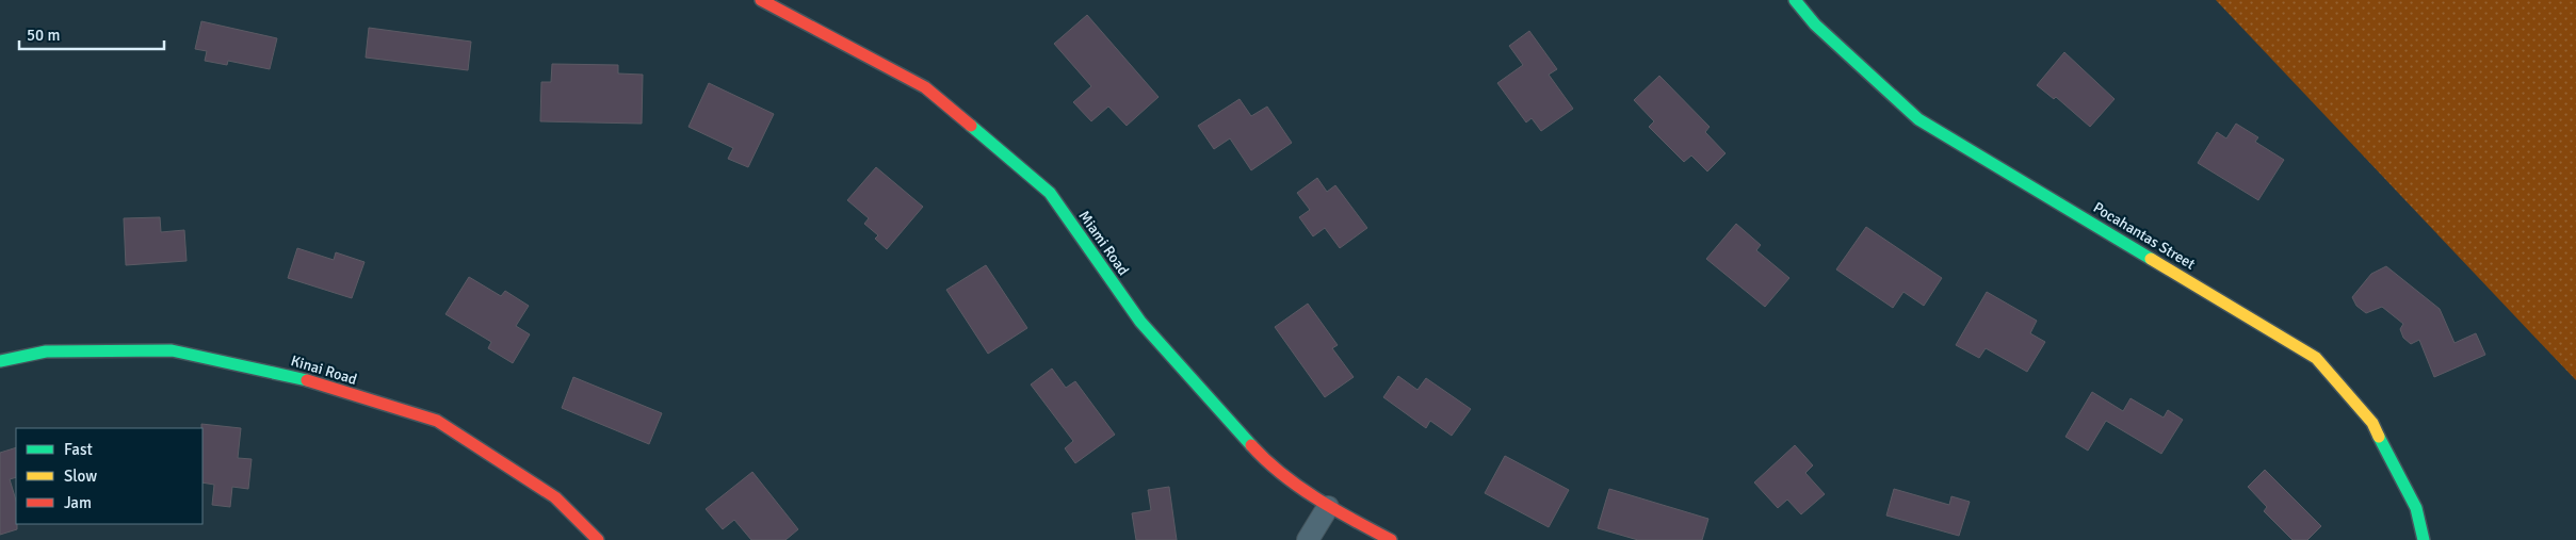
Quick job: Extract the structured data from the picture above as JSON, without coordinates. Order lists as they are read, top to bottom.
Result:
{
  "streets": {
    "street": ["Pocahantas Street", "Miami Road", "Kinai Road"]
  },
  "legend": ["Fast", "Slow", "Jam"],
  "scale_bar": "50 m"
}
